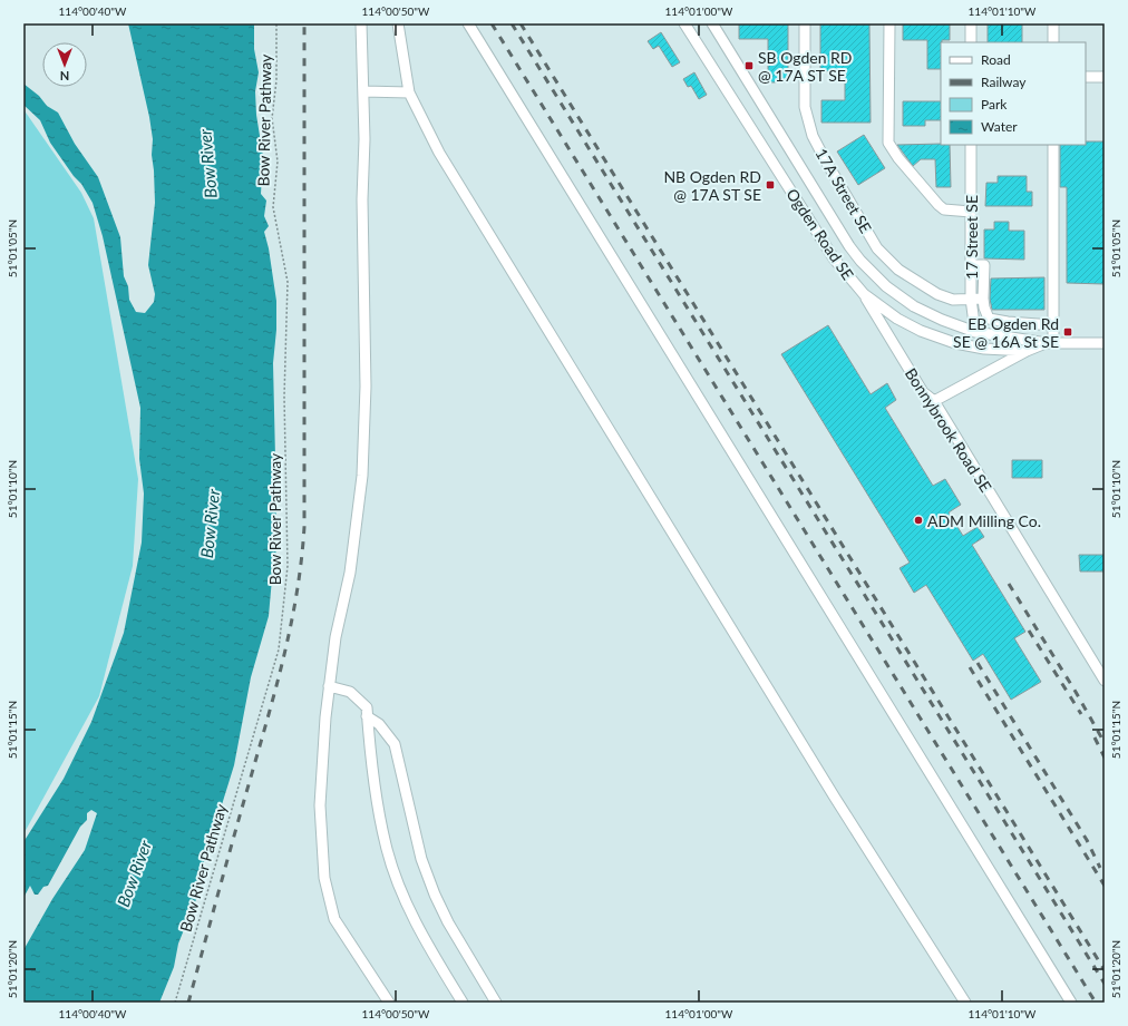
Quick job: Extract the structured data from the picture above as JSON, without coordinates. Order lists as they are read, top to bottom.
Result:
{
  "streets": {
    "street": [
      "17A Street SE",
      "Ogden Road SE",
      "17 Street SE",
      "Bonnybrook Road SE"
    ],
    "path": ["Bow River Pathway"]
  },
  "crossings": [
    ["17A Street SE", "17 Street SE"],
    ["Ogden Road SE", "17 Street SE"],
    ["Ogden Road SE", "Bonnybrook Road SE"]
  ],
  "water": ["Bow River"],
  "places": {
    "transit": ["SB Ogden RD @ 17A ST SE", "NB Ogden RD @ 17A ST SE", "EB Ogden Rd SE @ 16A St SE"],
    "other": ["ADM Milling Co."]
  },
  "legend": [
    "Road",
    "Railway",
    "Park",
    "Water"
  ],
  "north": "bottom",
  "coordinates": [
    "114°00'40\"W",
    "114°00'50\"W",
    "114°01'00\"W",
    "114°01'10\"W",
    "51°01'05\"N",
    "51°01'10\"N",
    "51°01'15\"N",
    "51°01'20\"N"
  ]
}
